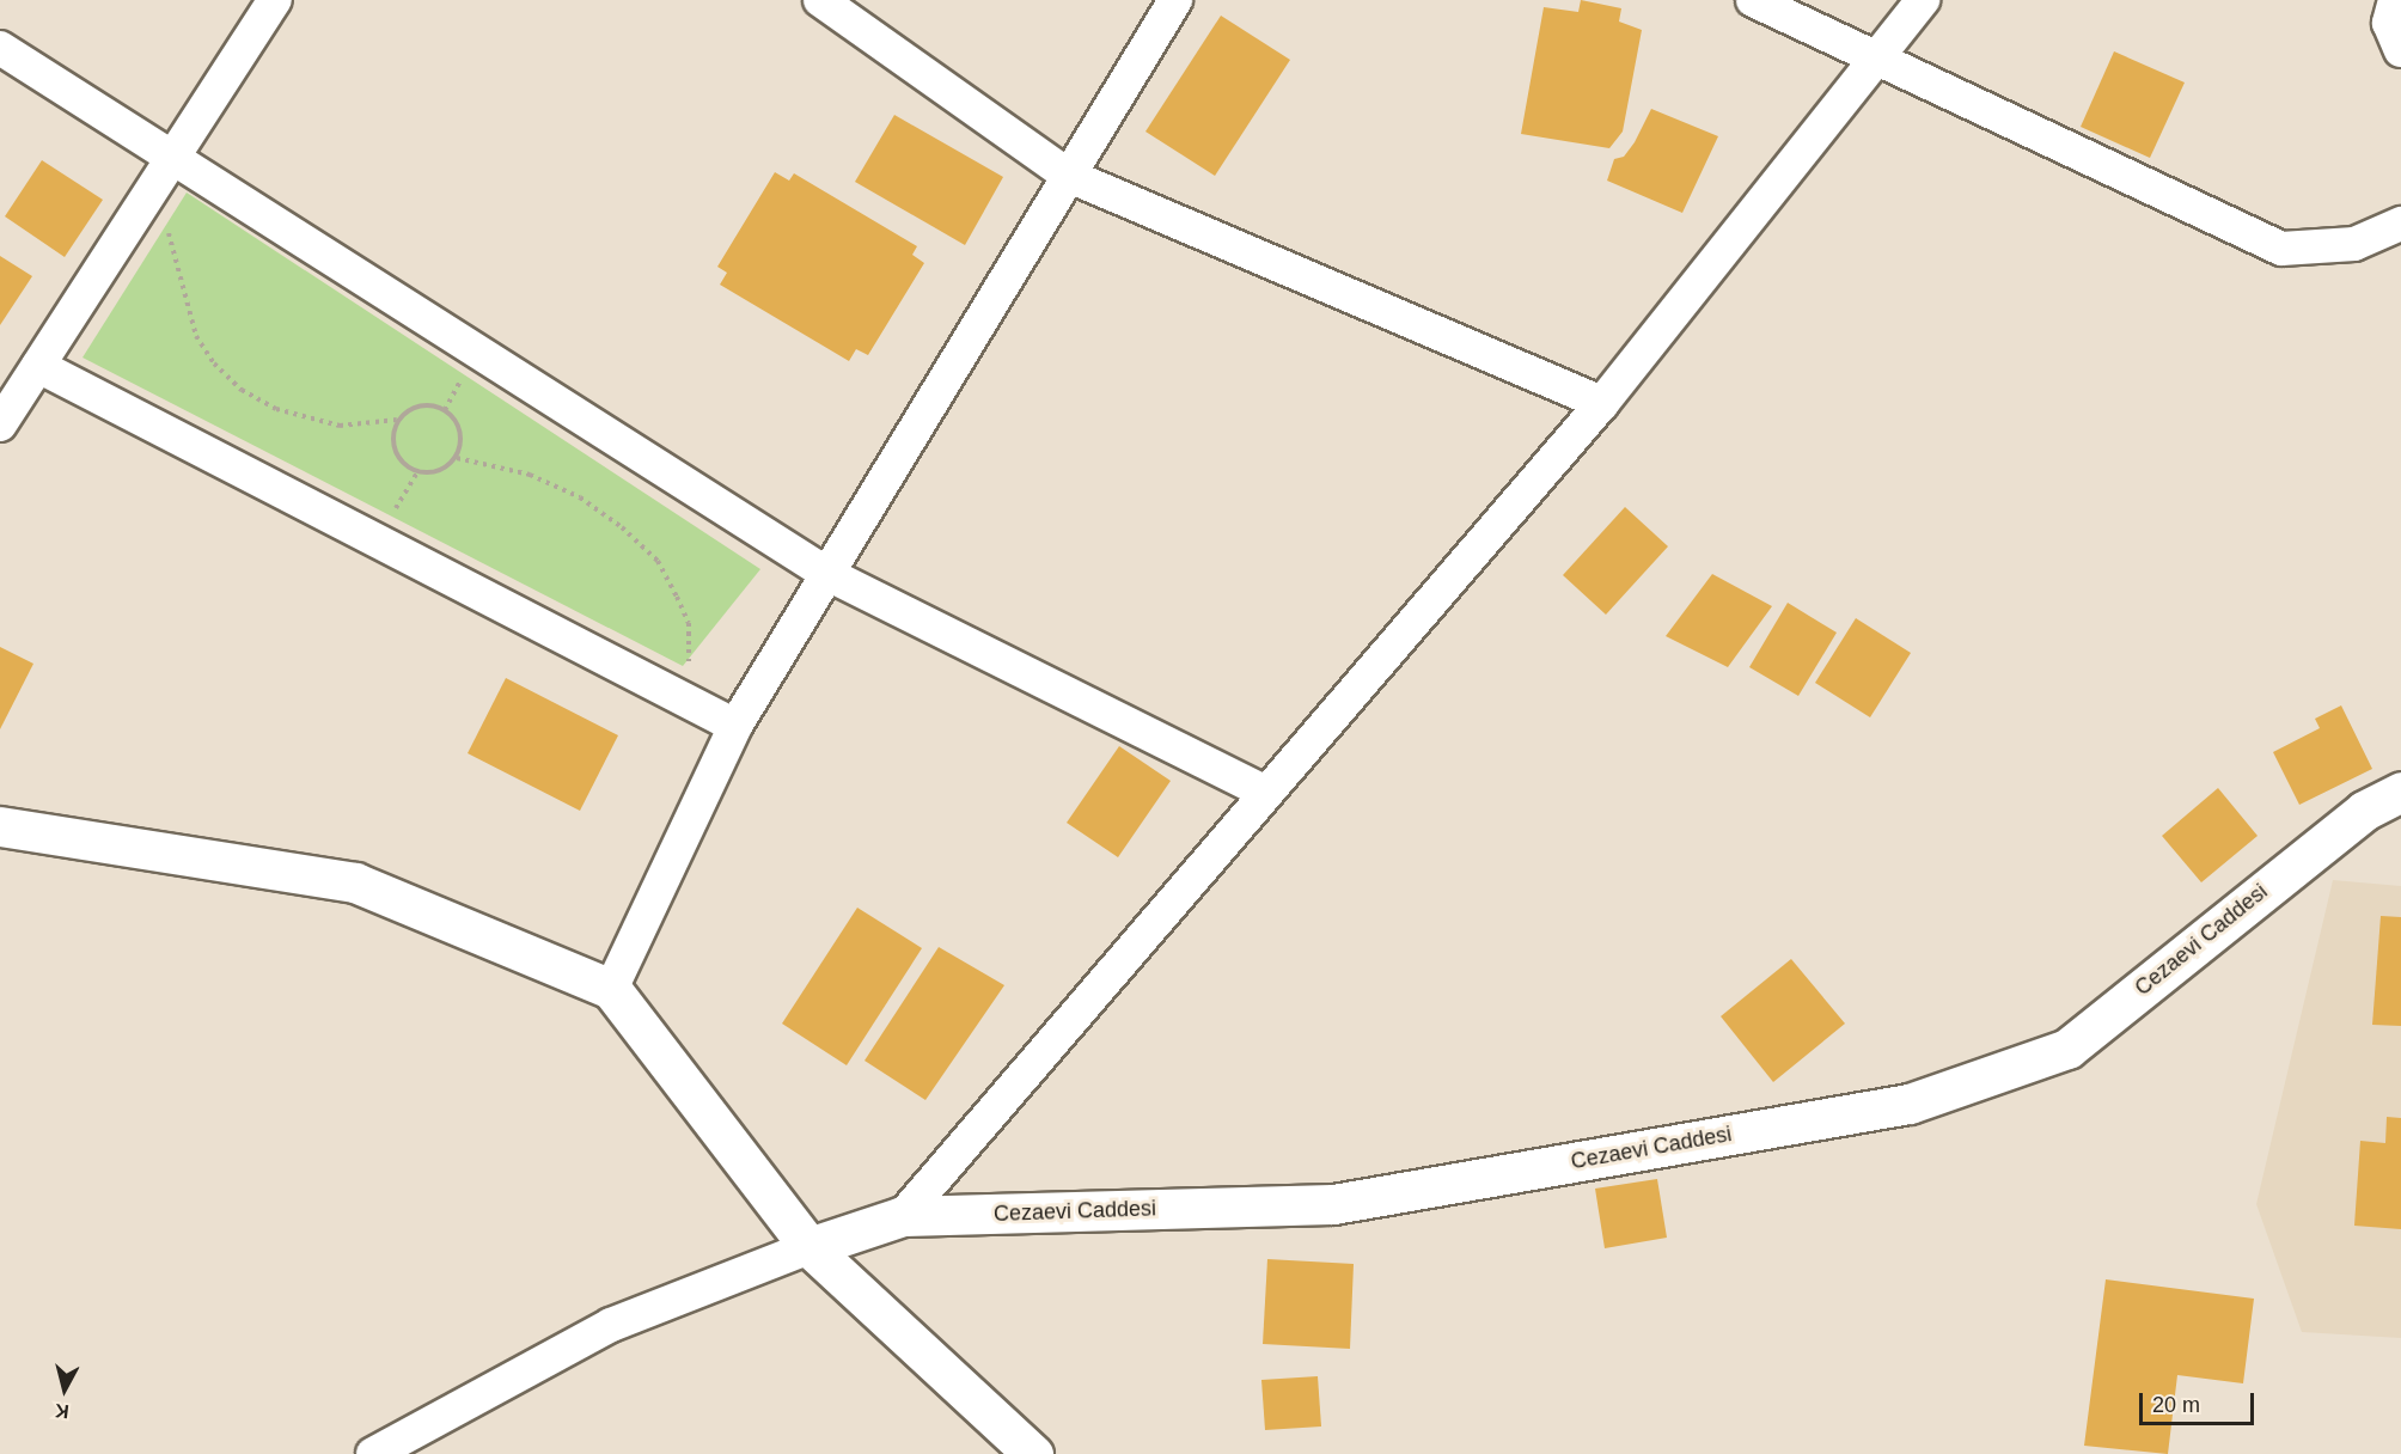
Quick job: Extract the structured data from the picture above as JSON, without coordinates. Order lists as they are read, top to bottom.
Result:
{
  "streets": {
    "street": ["Cezaevi Caddesi"]
  },
  "scale_bar": "20 m",
  "north": "bottom"
}
